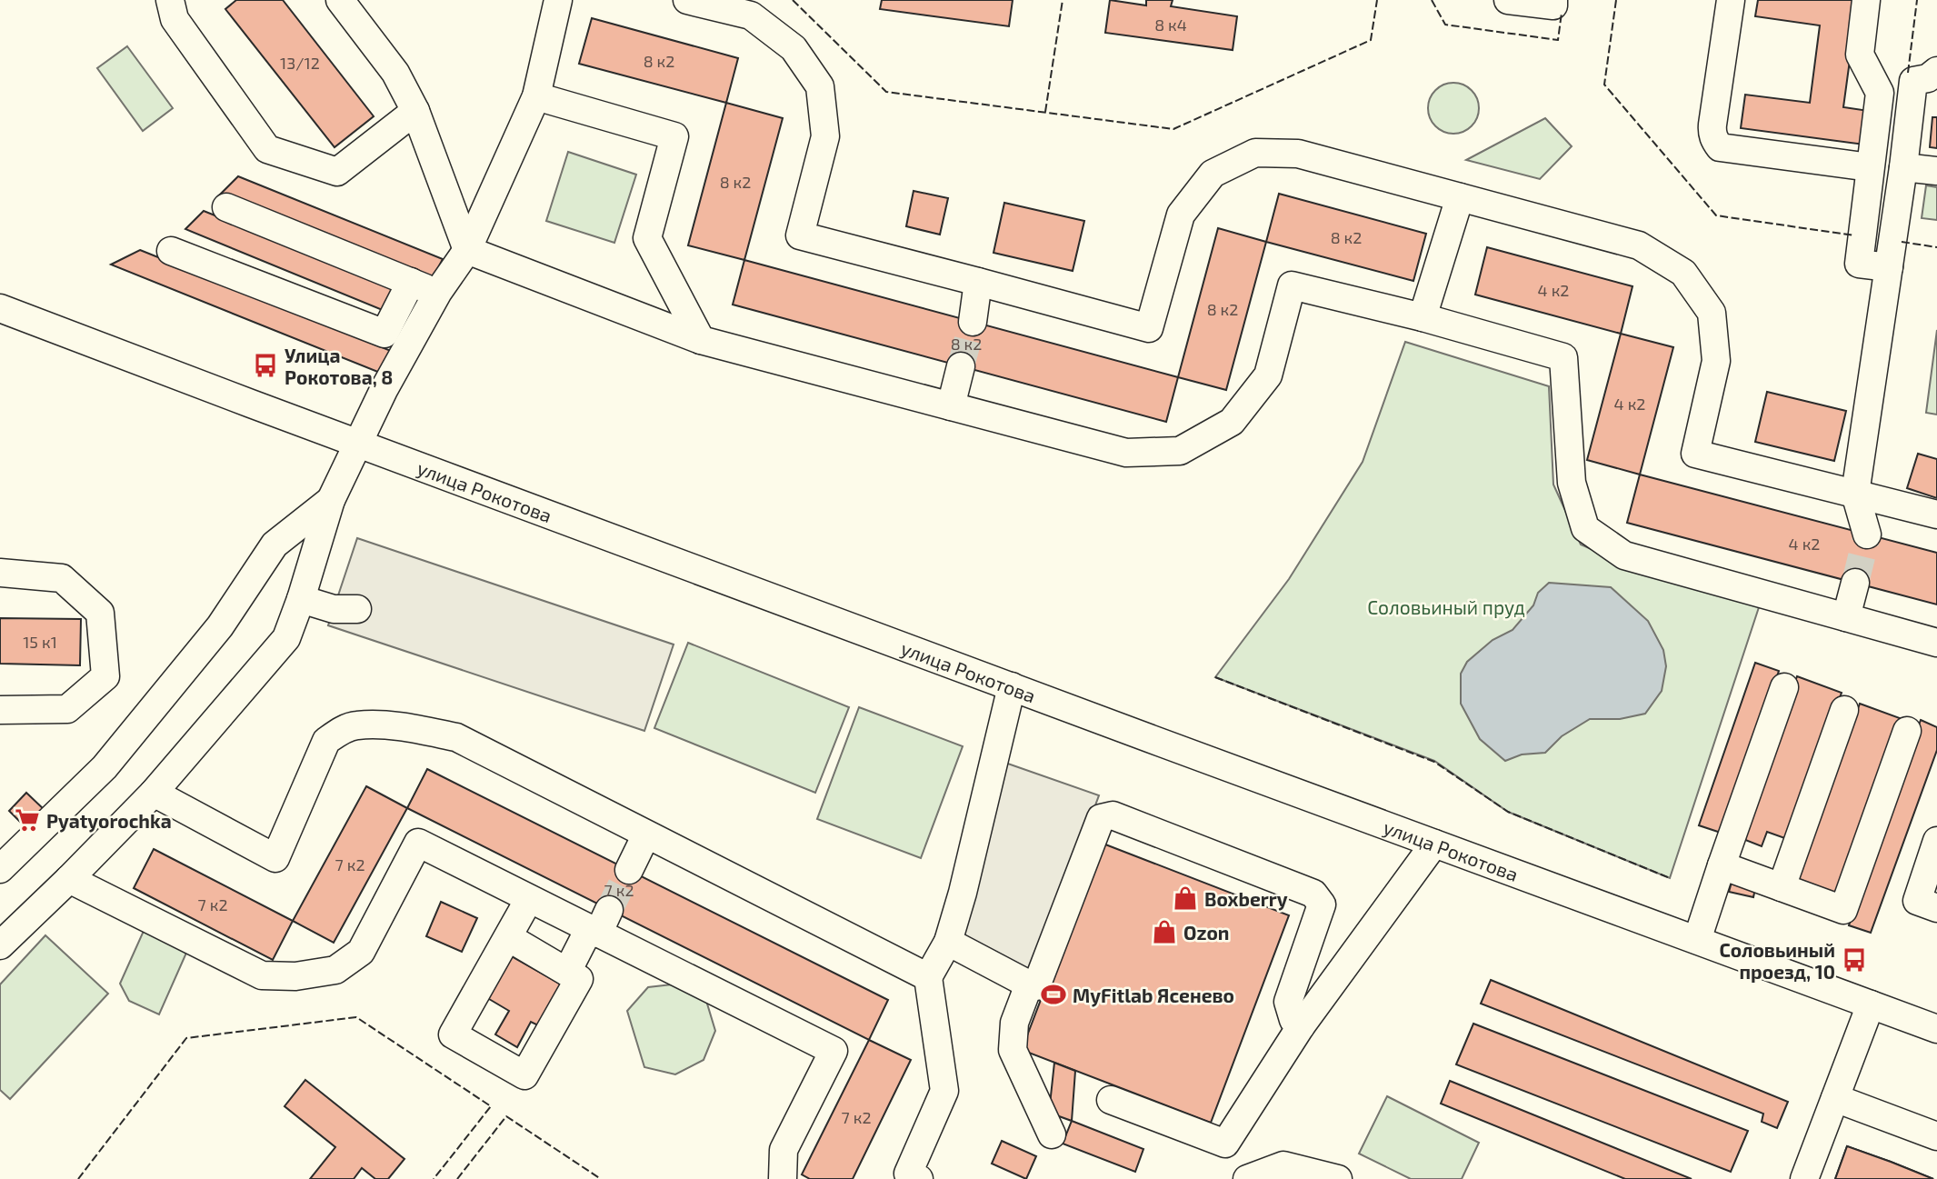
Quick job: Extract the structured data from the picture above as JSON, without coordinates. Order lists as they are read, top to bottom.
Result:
{
  "streets": {
    "street": ["улица Рокотова"]
  },
  "parks": ["Соловьиный пруд"],
  "places": {
    "bus stop": ["Улица Рокотова, 8", "Соловьиный проезд, 10"],
    "supermarket": ["Pyatyorochka"],
    "shop": ["Boxberry", "Ozon"],
    "sports": ["MyFitlab Ясенево"]
  },
  "house_numbers": [
    "8 к4",
    "8 к2",
    "13/12",
    "8 к2",
    "8 к2",
    "4 к2",
    "8 к2",
    "8 к2",
    "4 к2",
    "4 к2",
    "15 к1",
    "7 к2",
    "7 к2",
    "7 к2",
    "7 к2"
  ]
}
